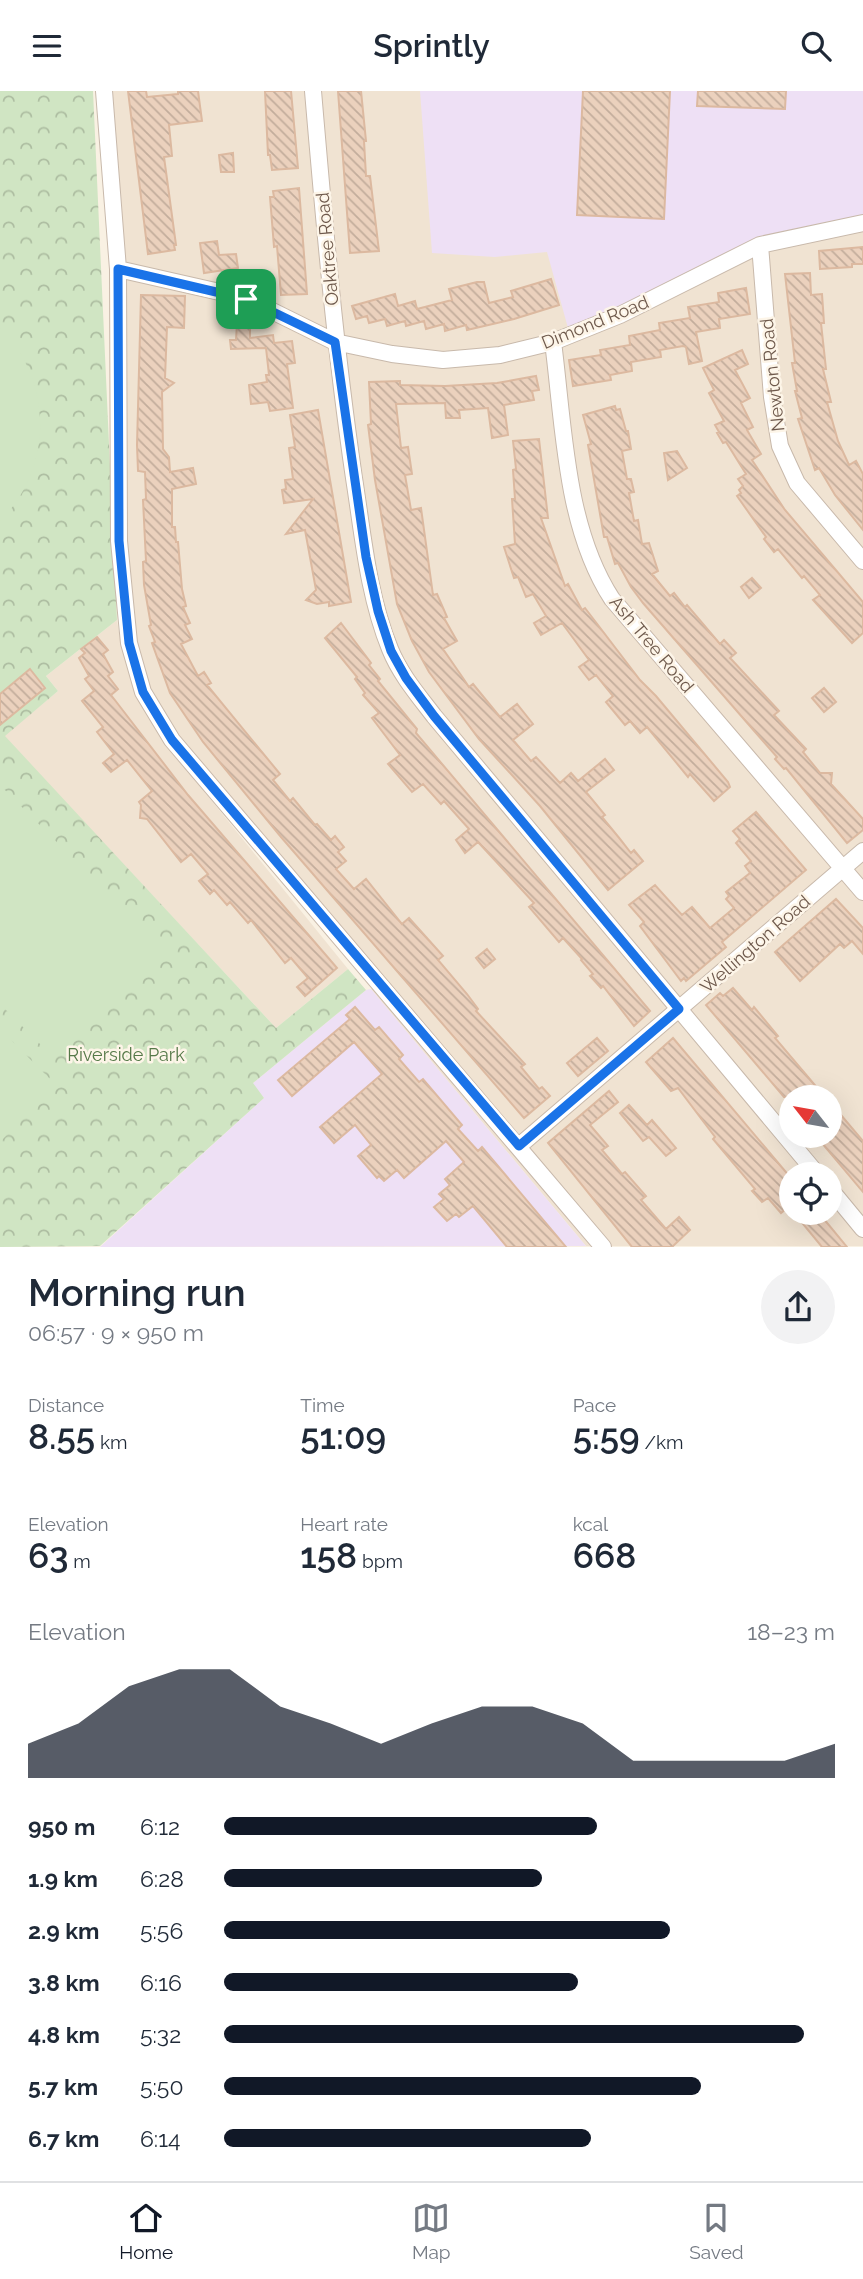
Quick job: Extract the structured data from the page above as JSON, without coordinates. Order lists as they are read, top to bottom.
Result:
{
  "streets": {
    "street": [
      "Oaktree Road",
      "Dimond Road",
      "Newton Road",
      "Ash Tree Road",
      "Wellington Road"
    ]
  },
  "crossings": [
    ["Oaktree Road", "Dimond Road"],
    ["Oaktree Road", "Wellington Road"],
    ["Dimond Road", "Newton Road"],
    ["Dimond Road", "Ash Tree Road"],
    ["Ash Tree Road", "Wellington Road"]
  ],
  "parks": ["Riverside Park"],
  "north": "top left",
  "page": {
    "header": "Sprintly",
    "heading": ["Morning run", "06:57 · 9 × 950 m"],
    "stats": [
      ["Distance", "8.55 km"],
      ["Time", "51:09"],
      ["Pace", "5:59 /km"],
      ["Elevation", "63 m"],
      ["Heart rate", "158 bpm"],
      ["kcal", "668"]
    ],
    "chart": ["Elevation", "18–23 m"],
    "list": [
      {
        "name": "950 m",
        "note": "6:12"
      },
      {
        "name": "1.9 km",
        "note": "6:28"
      },
      {
        "name": "2.9 km",
        "note": "5:56"
      },
      {
        "name": "3.8 km",
        "note": "6:16"
      },
      {
        "name": "4.8 km",
        "note": "5:32"
      },
      {
        "name": "5.7 km",
        "note": "5:50"
      },
      {
        "name": "6.7 km",
        "note": "6:14"
      }
    ],
    "tabs": ["Home", "Map", "Saved"]
  }
}
